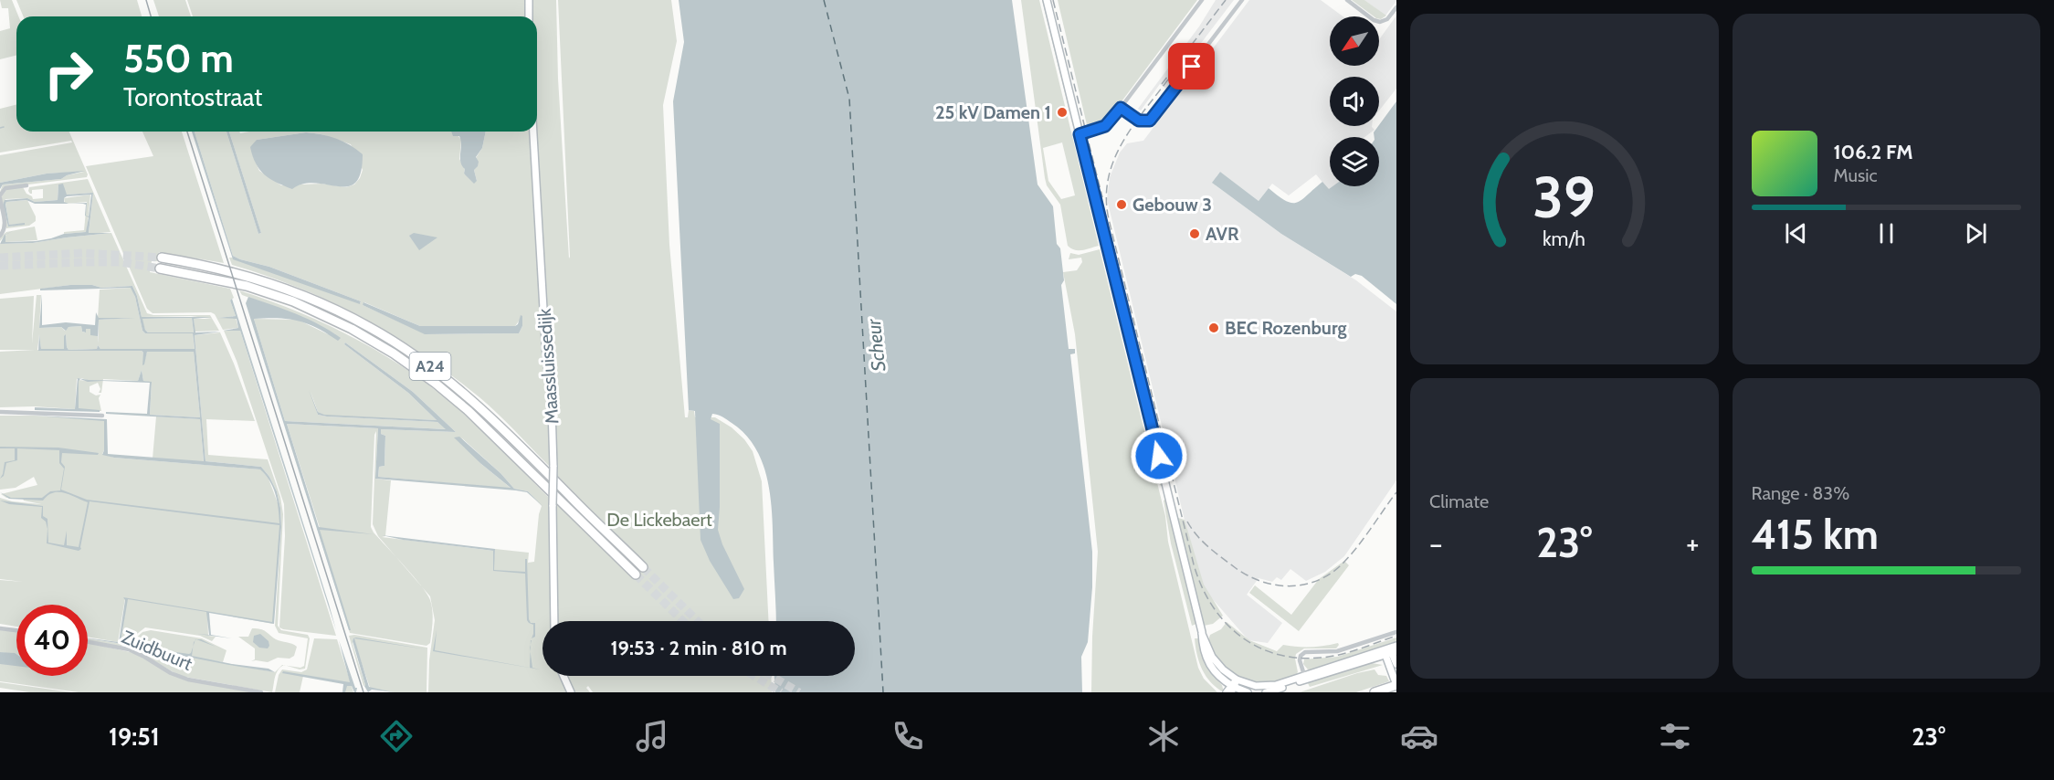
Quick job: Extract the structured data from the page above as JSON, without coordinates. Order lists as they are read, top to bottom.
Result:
{
  "streets": {
    "highway": ["A24"],
    "street": ["Maassluissedijk", "Zuidbuurt"]
  },
  "water": ["Scheur"],
  "parks": ["De Lickebaert"],
  "places": [
    "25 kV Damen 1",
    "Gebouw 3",
    "AVR",
    "BEC Rozenburg"
  ],
  "north": "bottom left",
  "page": {
    "turn": ["550 m", "Torontostraat"],
    "song": ["106.2 FM", "Music"],
    "tile": [
      "Climate",
      ["Range · 83%", "415 km"]
    ],
    "heat": ["−", "23°", "+"],
    "limit": "40",
    "trip": "19:53 · 2 min · 810 m",
    "tabs": ["19:51", "23°"],
    "gauge": ["39", "km/h"]
  }
}
